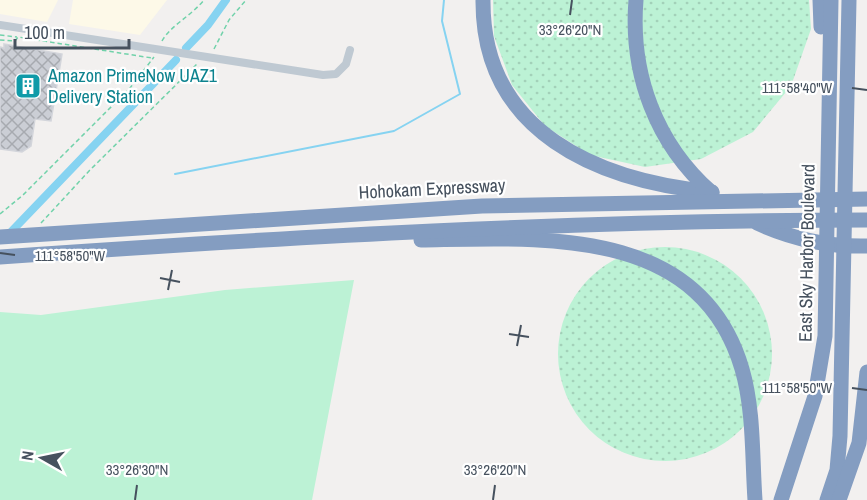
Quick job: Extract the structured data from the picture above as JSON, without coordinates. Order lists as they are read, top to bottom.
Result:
{
  "streets": {
    "highway": ["Hohokam Expressway", "East Sky Harbor Boulevard"]
  },
  "places": {
    "building": ["Amazon PrimeNow UAZ1 Delivery Station"]
  },
  "scale_bar": "100 m",
  "north": "left",
  "coordinates": [
    "33°26'20\"N",
    "111°58'40\"W",
    "111°58'50\"W",
    "33°26'30\"N"
  ]
}
